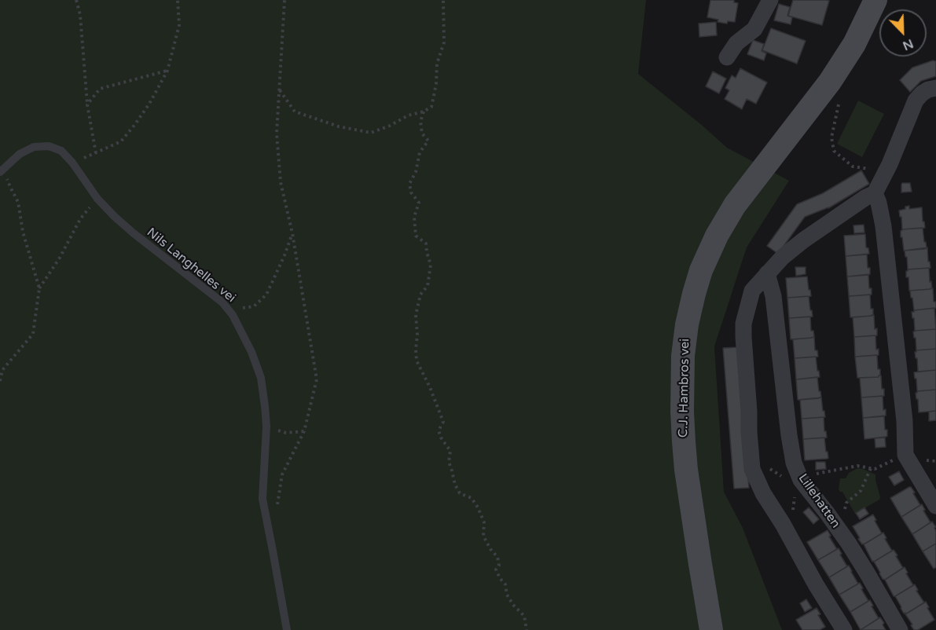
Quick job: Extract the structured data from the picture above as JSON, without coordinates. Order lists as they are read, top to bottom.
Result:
{
  "streets": {
    "main road": ["C.J. Hambros vei"],
    "street": ["Lillehatten"],
    "lane": ["Nils Langhelles vei"]
  },
  "north": "bottom right"
}
